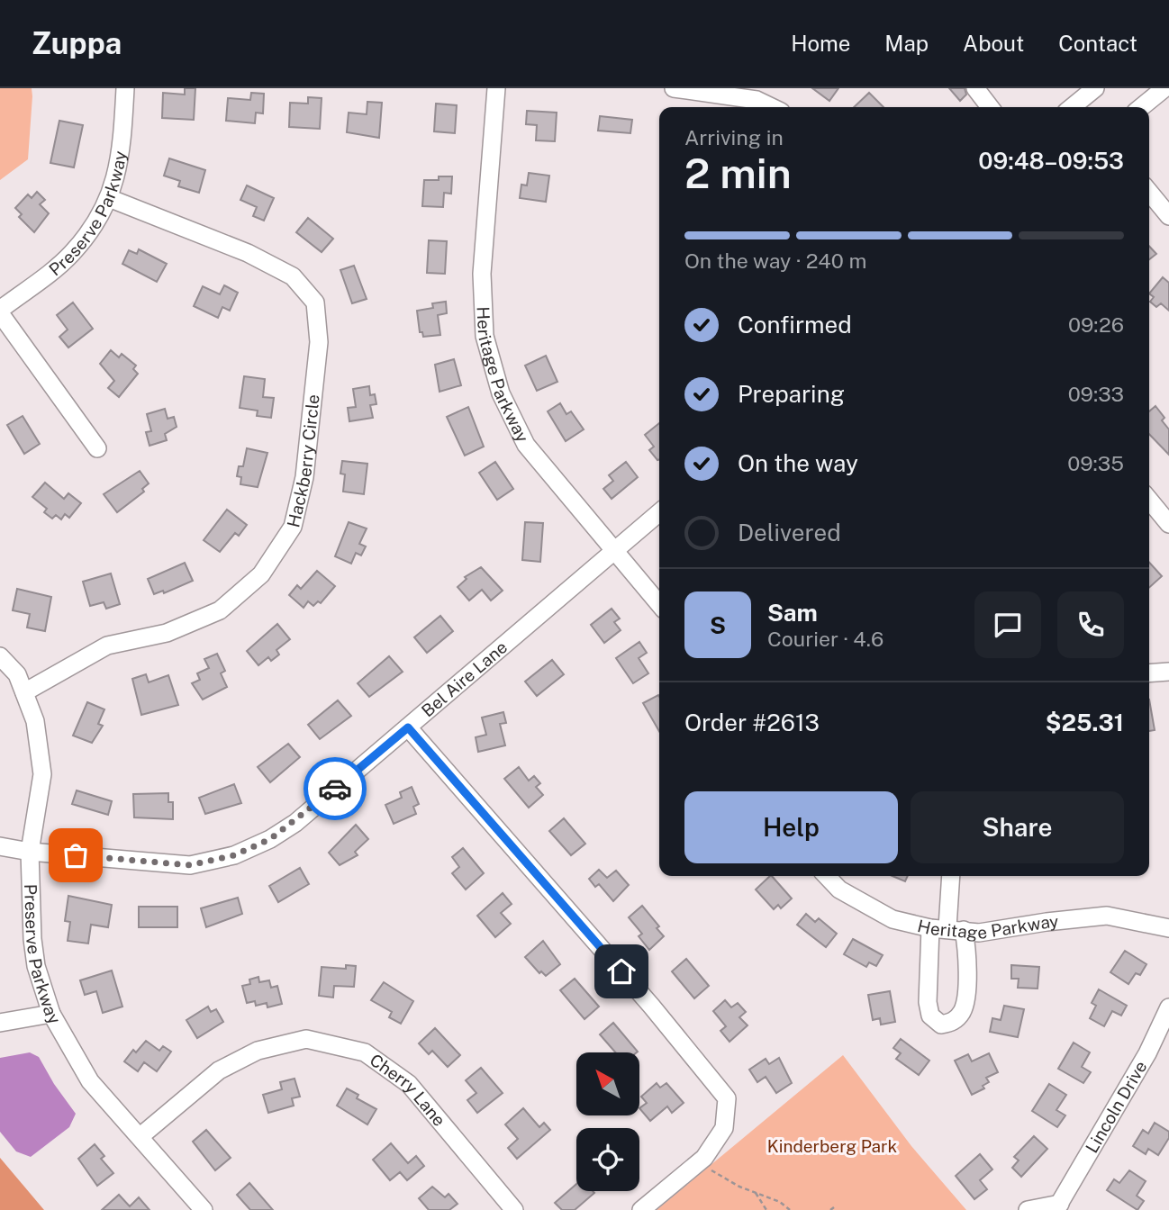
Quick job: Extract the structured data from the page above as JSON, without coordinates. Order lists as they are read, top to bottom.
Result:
{
  "streets": {
    "street": [
      "Preserve Parkway",
      "Heritage Parkway",
      "Hackberry Circle",
      "Bel Aire Lane",
      "Cherry Lane",
      "Lincoln Drive"
    ]
  },
  "crossings": [
    ["Preserve Parkway", "Hackberry Circle"],
    ["Preserve Parkway", "Bel Aire Lane"],
    ["Preserve Parkway", "Cherry Lane"],
    ["Heritage Parkway", "Bel Aire Lane"]
  ],
  "parks": ["Kinderberg Park"],
  "north": "top left",
  "page": {
    "header": "Zuppa",
    "nav": [
      "Home",
      "Map",
      "About",
      "Contact"
    ],
    "heading": ["2 min", "Arriving in", "09:48–09:53"],
    "panel": [
      "Sam",
      "Courier · 4.6",
      "Order #2613",
      "$25.31"
    ],
    "bar": "On the way · 240 m",
    "list": [
      ["Confirmed", "09:26"],
      ["Preparing", "09:33"],
      ["On the way", "09:35"],
      "Delivered"
    ],
    "round": "S",
    "buttons": ["Help", "Share"]
  }
}
